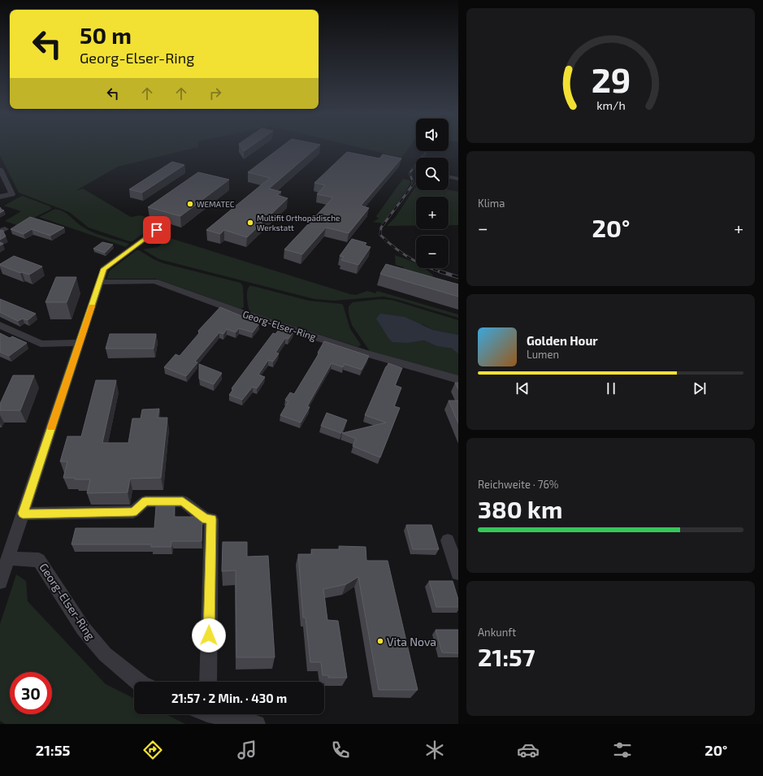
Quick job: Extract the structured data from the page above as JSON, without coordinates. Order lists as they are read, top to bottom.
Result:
{
  "streets": {
    "street": ["Georg-Elser-Ring"]
  },
  "places": ["WEMATEC", "Multifit Orthopädische Werkstatt", "Vita Nova"],
  "page": {
    "turn": ["50 m", "Georg-Elser-Ring"],
    "map_buttons": ["+", "−"],
    "tile": [
      "Klima",
      ["Reichweite · 76%", "380 km"],
      ["Ankunft", "21:57"]
    ],
    "heat": ["−", "20°", "+"],
    "song": ["Golden Hour", "Lumen"],
    "limit": "30",
    "trip": "21:57 · 2 Min. · 430 m",
    "tabs": ["21:55", "20°"],
    "gauge": ["29", "km/h"]
  }
}
